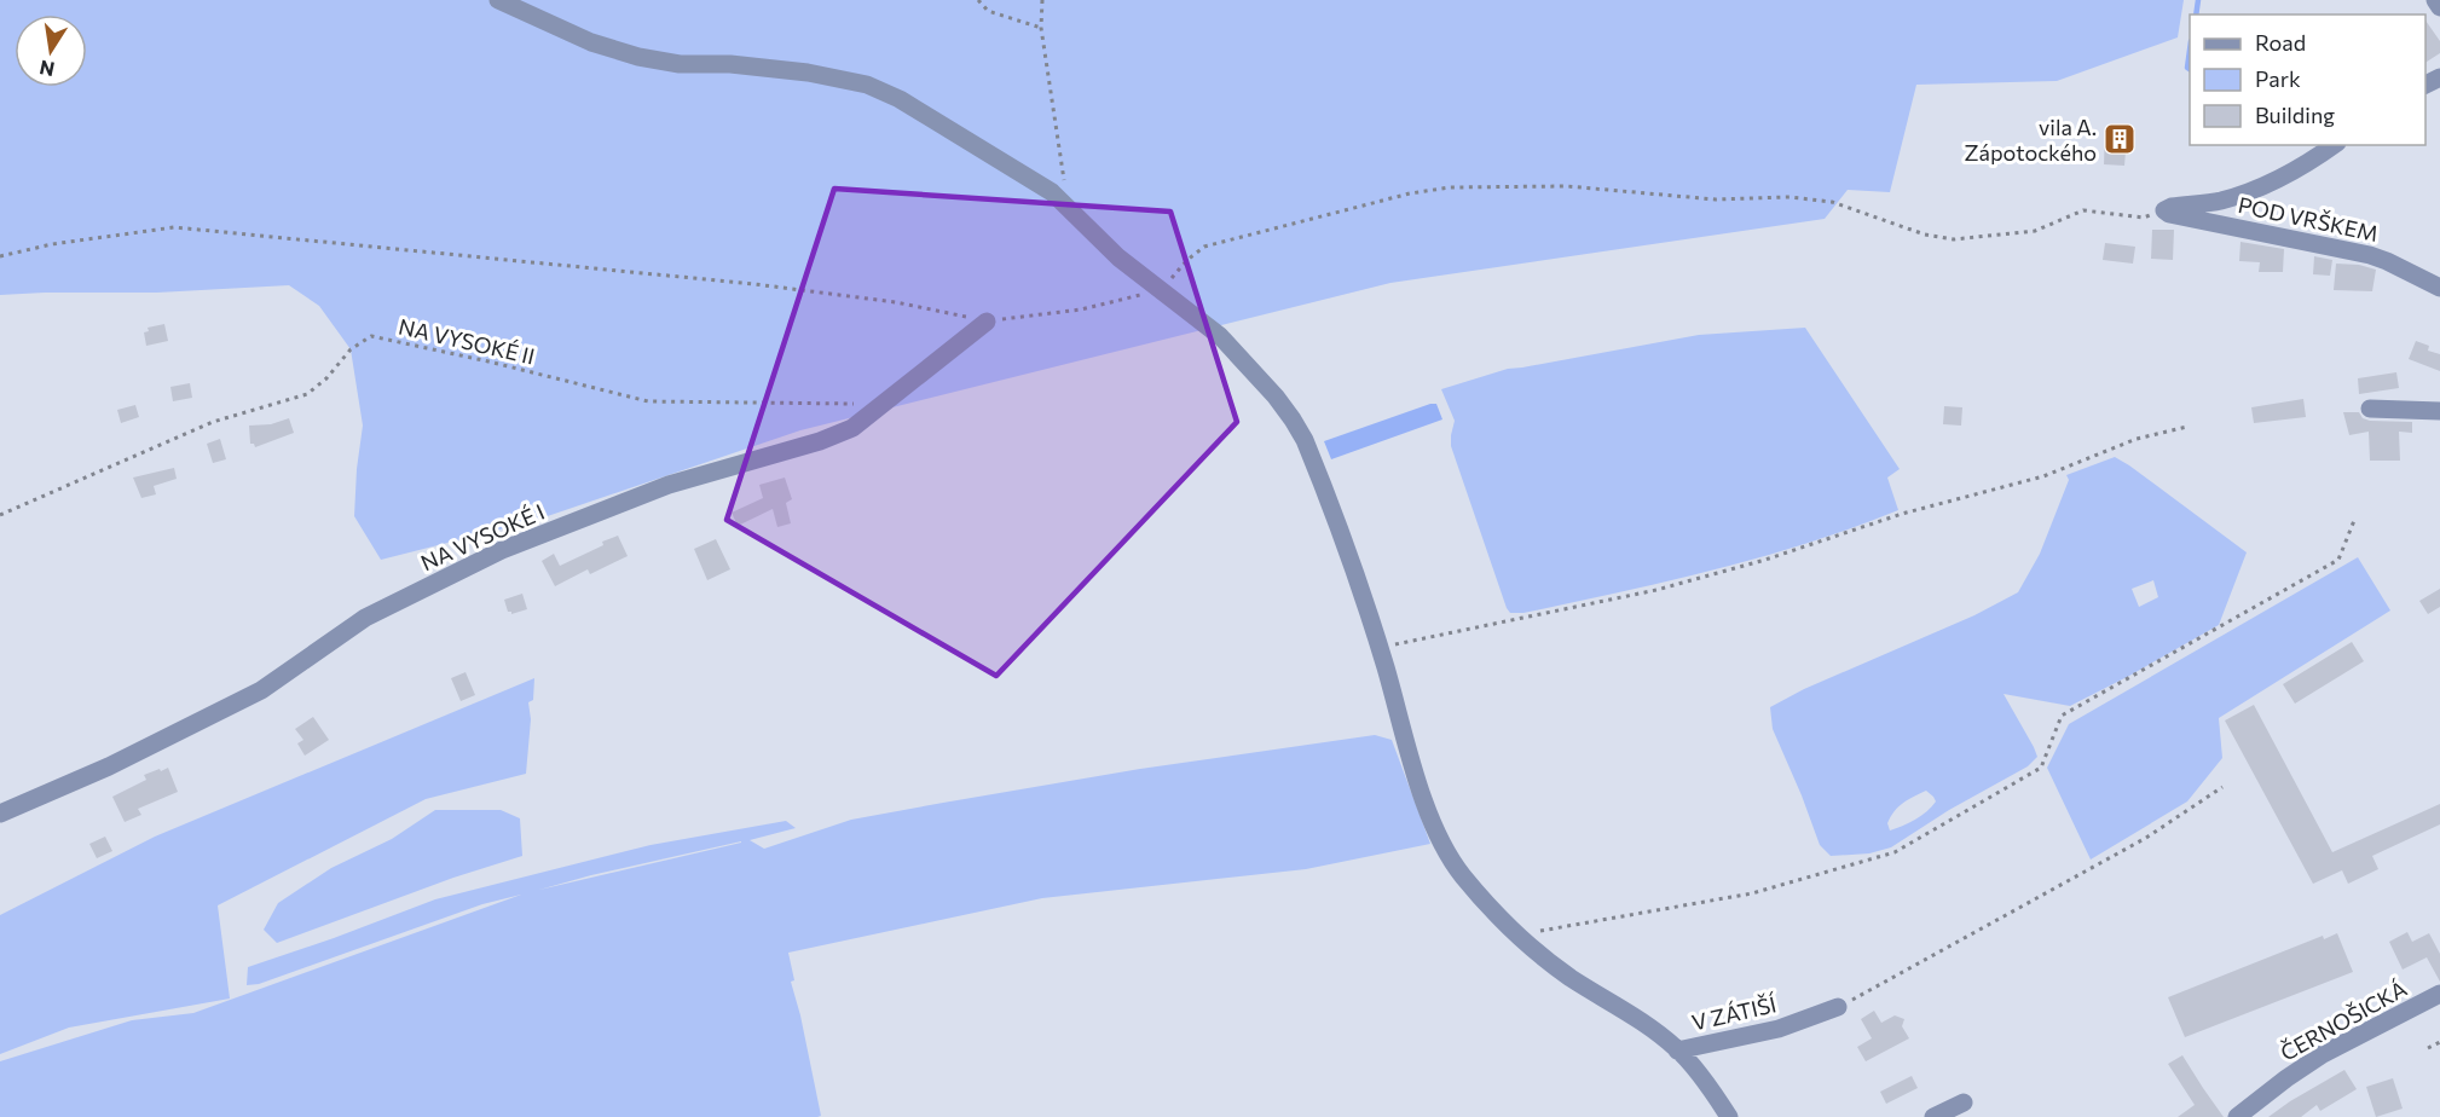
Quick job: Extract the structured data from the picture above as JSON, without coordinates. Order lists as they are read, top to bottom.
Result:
{
  "streets": {
    "street": [
      "POD VRŠKEM",
      "NA VYSOKÉ I",
      "V ZÁTIŠÍ",
      "ČERNOŠICKÁ"
    ],
    "path": ["NA VYSOKÉ II"]
  },
  "crossings": [
    ["NA VYSOKÉ II", "NA VYSOKÉ I"]
  ],
  "places": {
    "building": ["vila A. Zápotockého"]
  },
  "legend": ["Road", "Park", "Building"],
  "north": "bottom"
}
